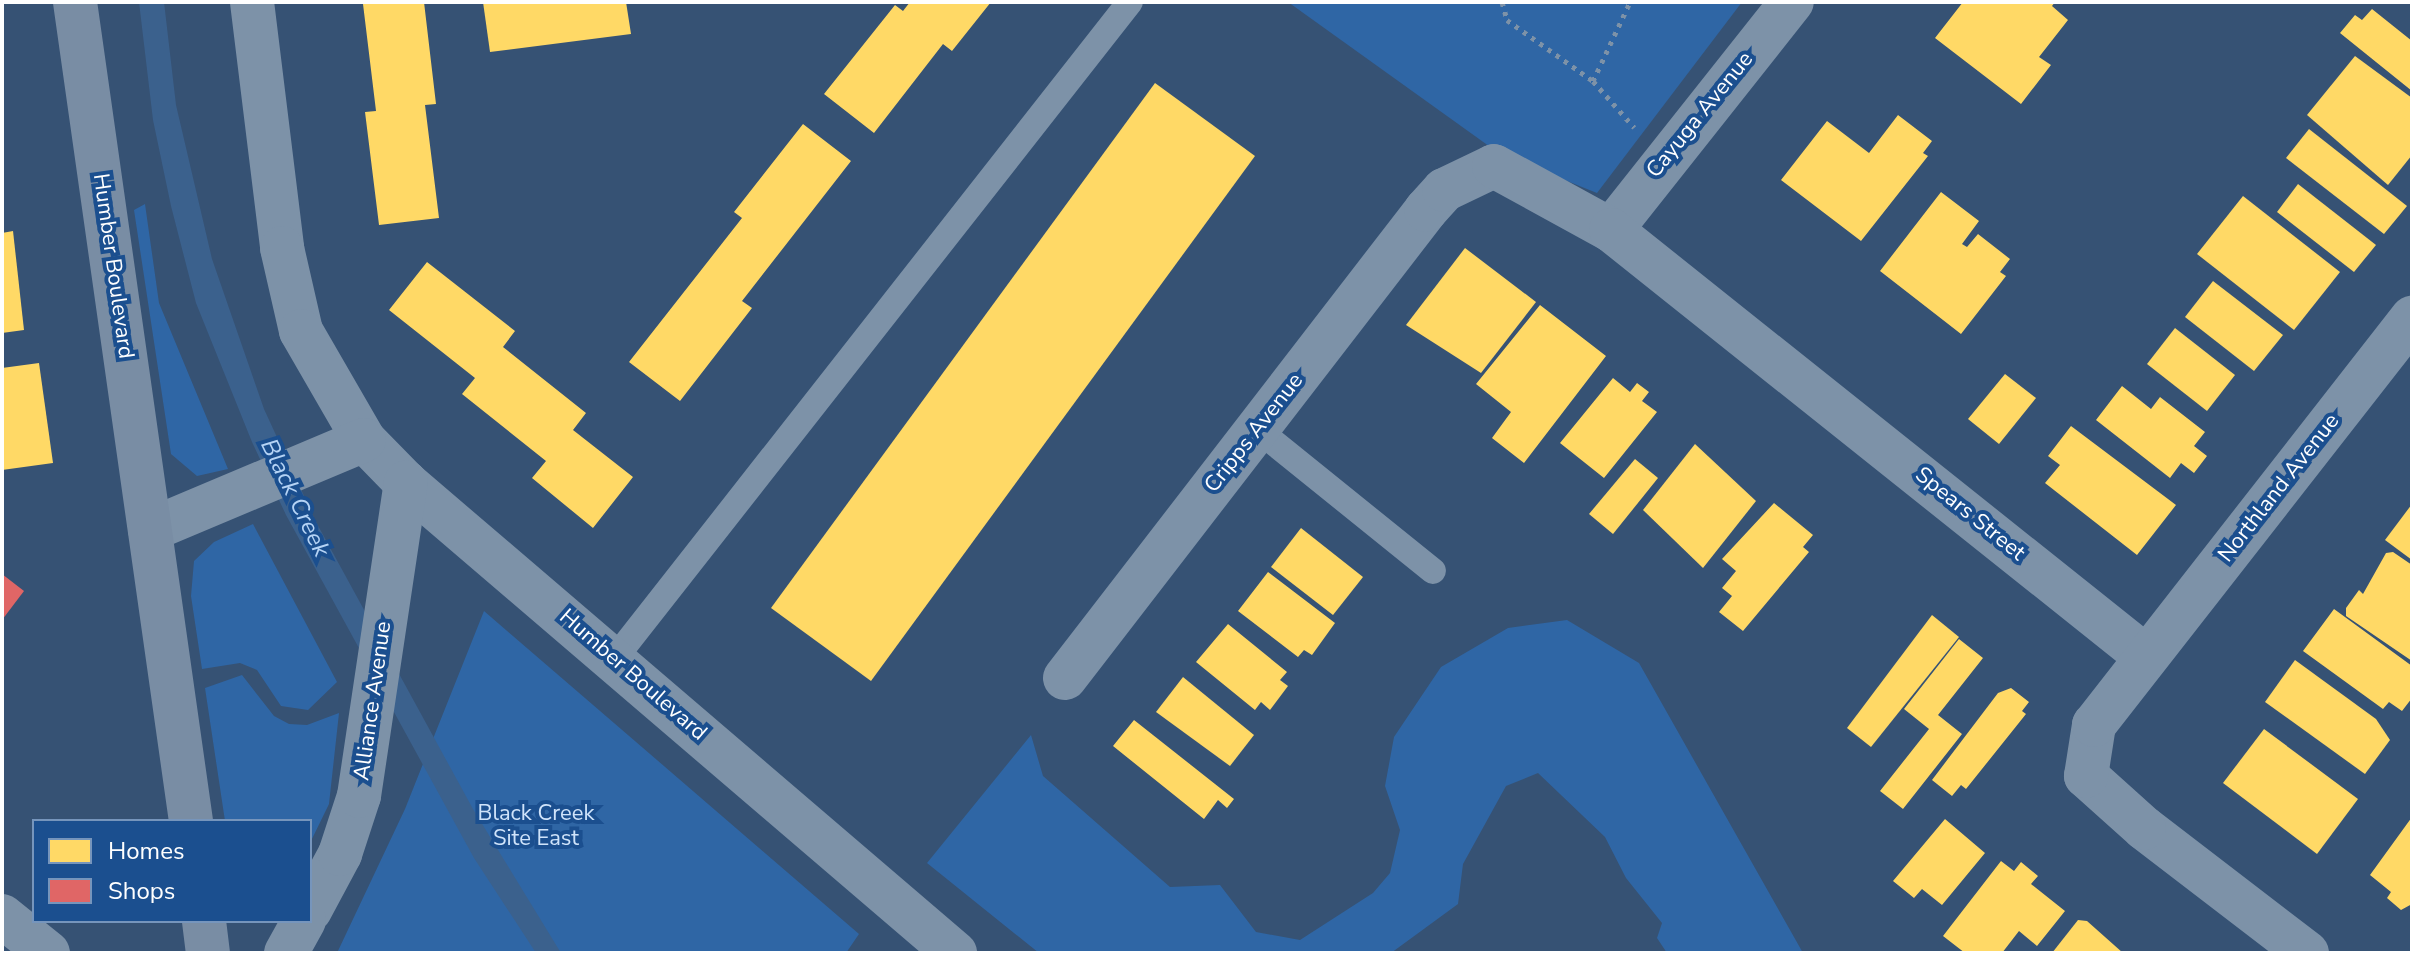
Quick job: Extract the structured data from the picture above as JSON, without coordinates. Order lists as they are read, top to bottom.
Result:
{
  "streets": {
    "street": [
      "Cayuga Avenue",
      "Humber Boulevard",
      "Cripps Avenue",
      "Northland Avenue",
      "Spears Street",
      "Alliance Avenue"
    ]
  },
  "crossings": [
    ["Cayuga Avenue", "Spears Street"],
    ["Humber Boulevard", "Alliance Avenue"],
    ["Cripps Avenue", "Spears Street"],
    ["Northland Avenue", "Spears Street"]
  ],
  "water": ["Black Creek"],
  "parks": ["Black Creek Site East"],
  "legend": ["Homes", "Shops"]
}
